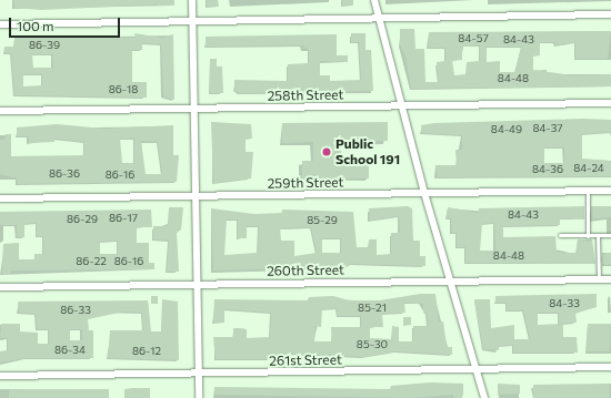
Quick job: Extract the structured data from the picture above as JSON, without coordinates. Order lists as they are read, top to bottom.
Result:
{
  "streets": {
    "street": [
      "258th Street",
      "259th Street",
      "260th Street",
      "261st Street"
    ]
  },
  "places": ["Public School 191"],
  "house_numbers": [
    "84-57",
    "84-43",
    "86-39",
    "84-48",
    "86-18",
    "84-37",
    "84-49",
    "84-24",
    "84-36",
    "86-36",
    "86-16",
    "84-43",
    "86-17",
    "86-29",
    "85-29",
    "84-48",
    "86-22",
    "86-16",
    "84-33",
    "85-21",
    "86-33",
    "85-30",
    "86-34",
    "86-12"
  ],
  "scale_bar": "100 m"
}
